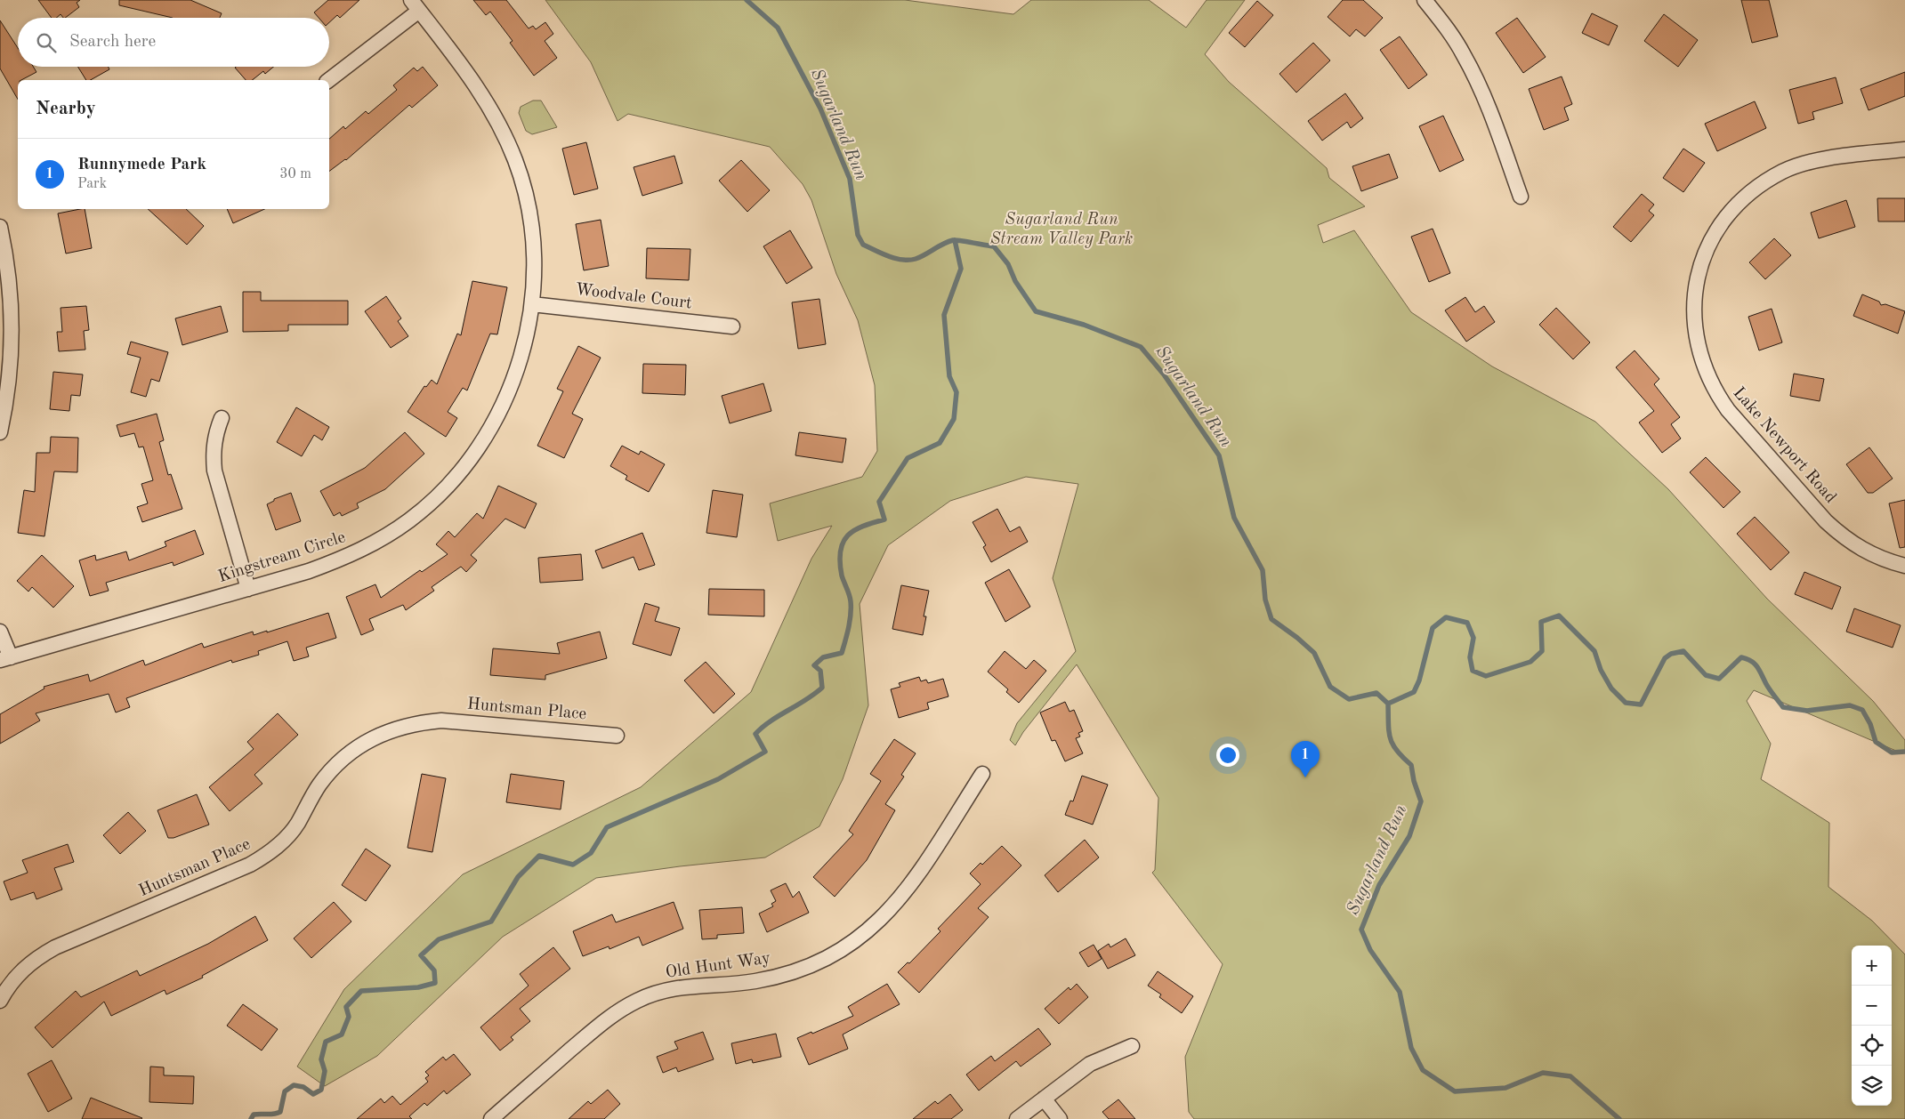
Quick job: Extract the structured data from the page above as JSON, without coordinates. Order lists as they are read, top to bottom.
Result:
{
  "streets": {
    "street": [
      "Woodvale Court",
      "Lake Newport Road",
      "Kingstream Circle",
      "Huntsman Place",
      "Old Hunt Way"
    ]
  },
  "crossings": [
    ["Woodvale Court", "Kingstream Circle"]
  ],
  "water": ["Sugarland Run"],
  "parks": ["Sugarland Run Stream Valley Park"],
  "page": {
    "search": "Search here",
    "heading": "Nearby",
    "list": [
      {
        "mark": "1",
        "name": "Runnymede Park",
        "note": "Park",
        "value": "30 m"
      }
    ],
    "pins": "1",
    "map_buttons": ["+", "−"]
  }
}
